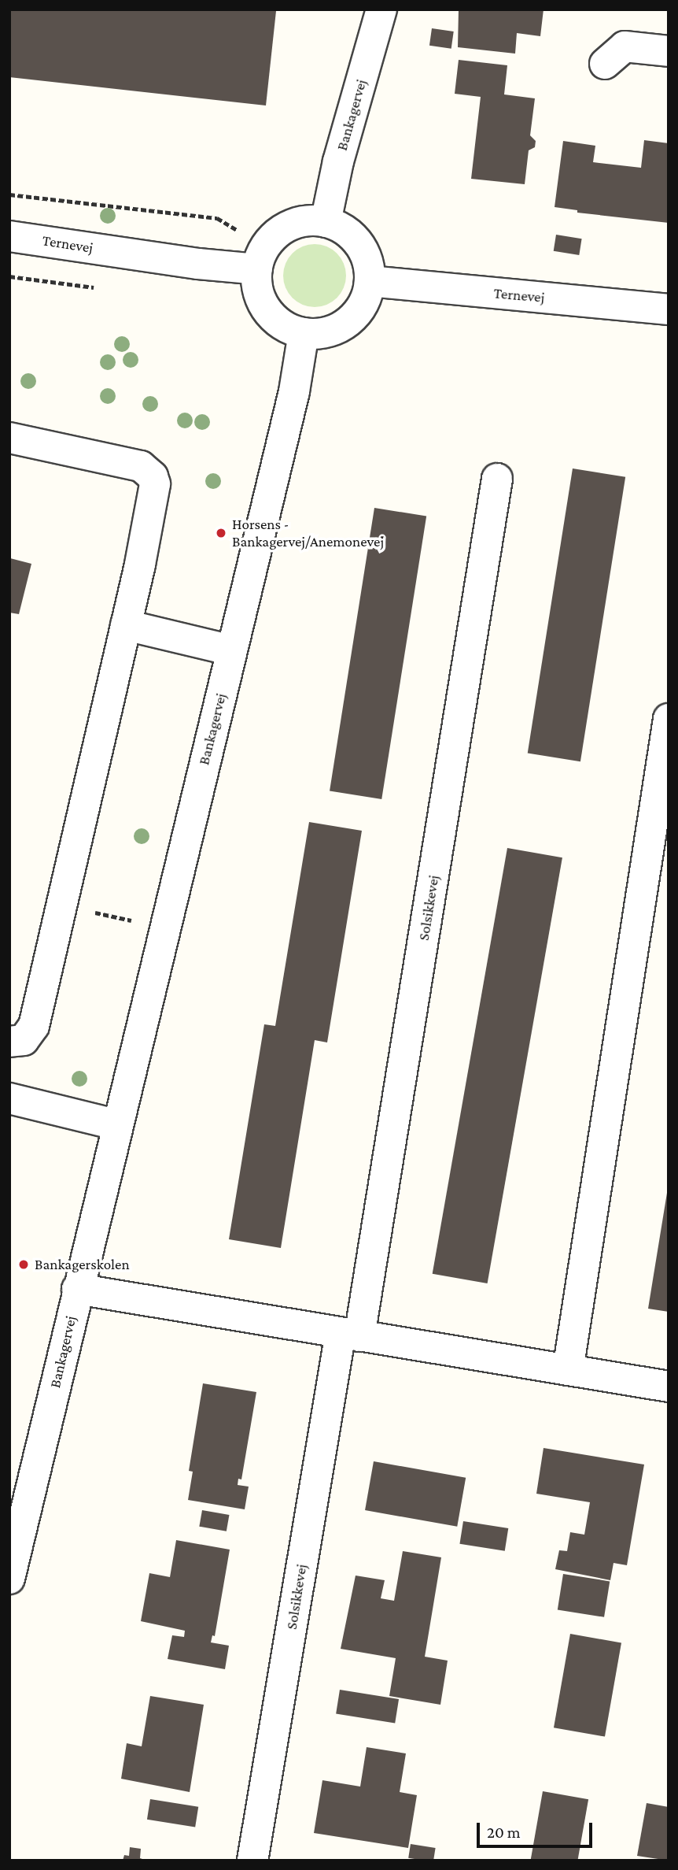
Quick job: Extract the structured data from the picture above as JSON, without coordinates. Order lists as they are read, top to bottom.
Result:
{
  "streets": {
    "street": ["Bankagervej", "Ternevej", "Solsikkevej"]
  },
  "crossings": [
    ["Bankagervej", "Ternevej"]
  ],
  "places": ["Horsens - Bankagervej/Anemonevej", "Bankagerskolen"],
  "scale_bar": "20 m"
}
